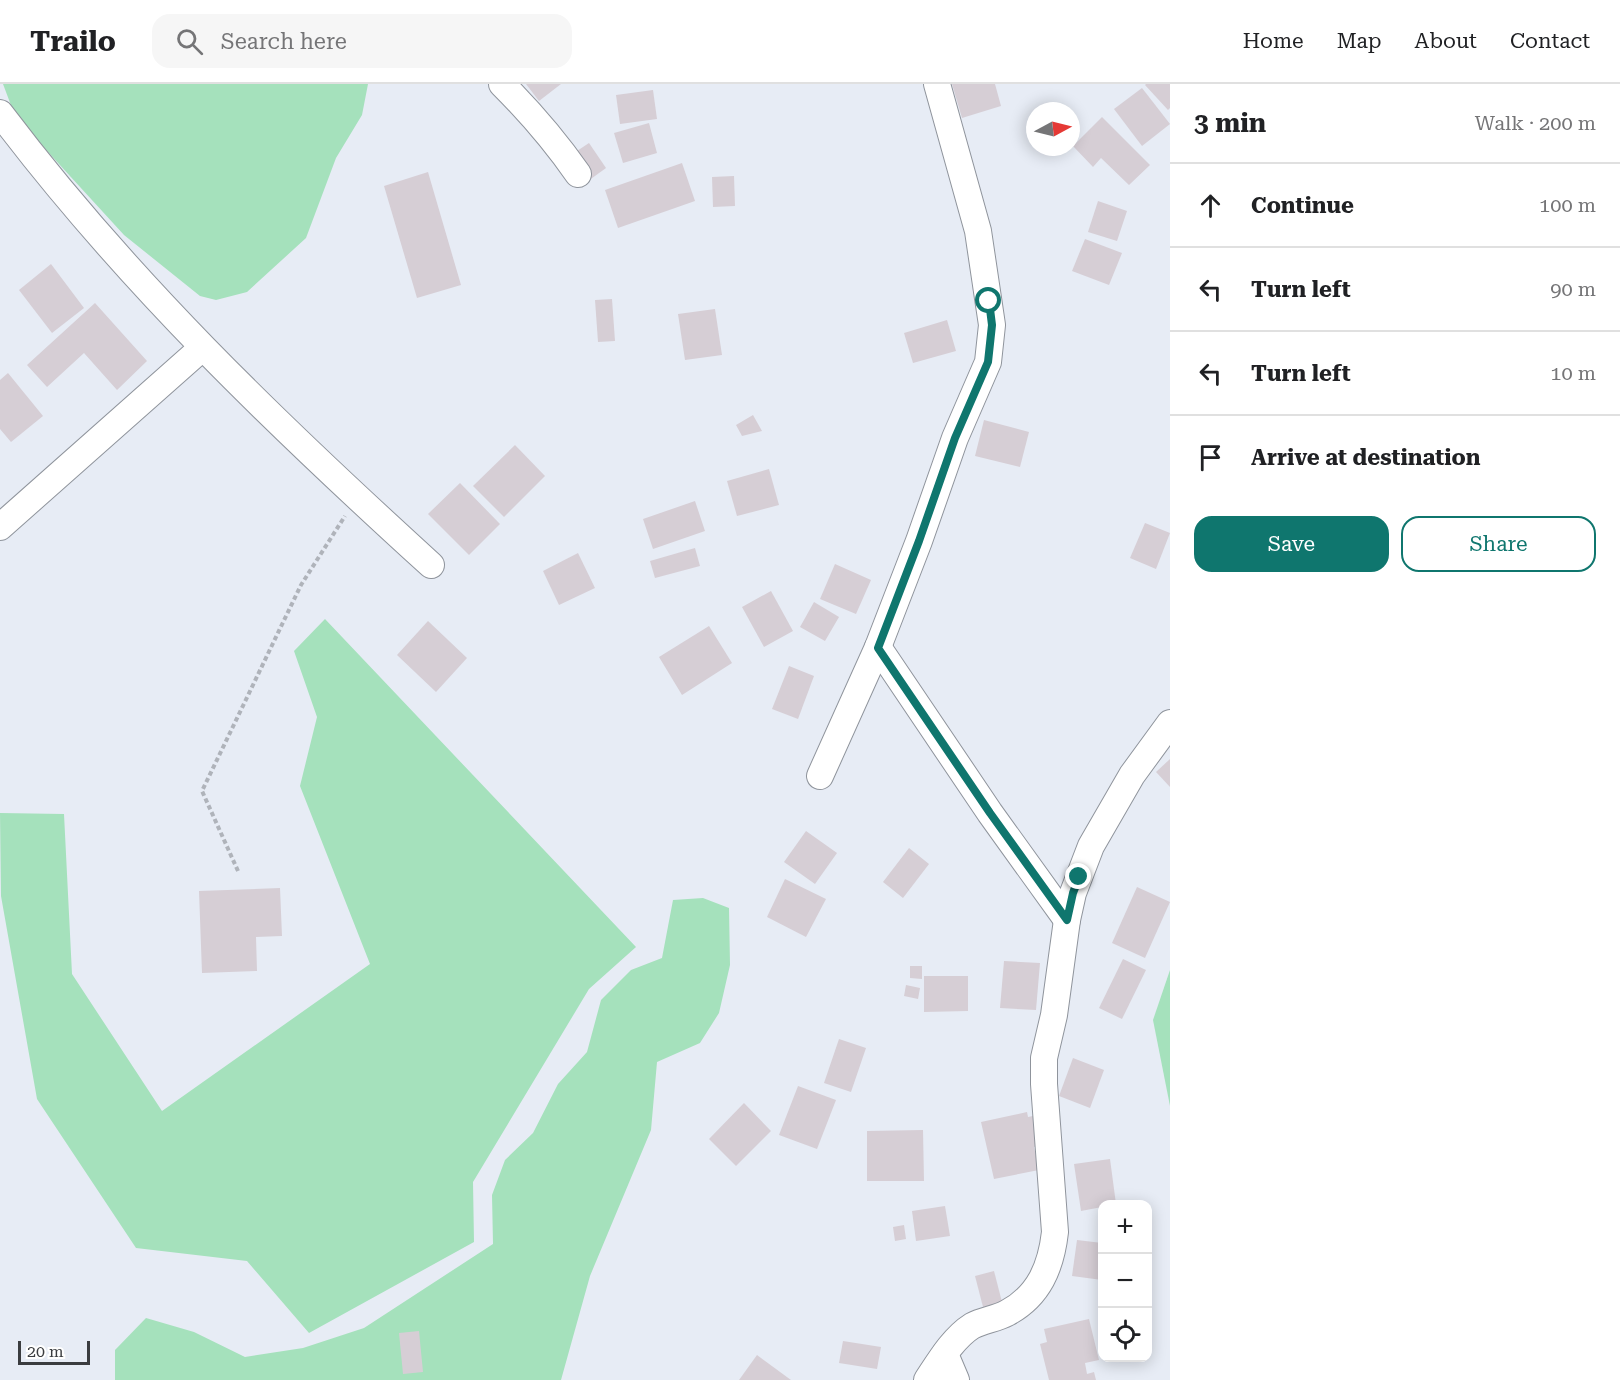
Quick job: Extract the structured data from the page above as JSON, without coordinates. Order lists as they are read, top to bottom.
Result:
{
  "scale_bar": "20 m",
  "north": "right",
  "page": {
    "header": "Trailo",
    "search": "Search here",
    "nav": [
      "Home",
      "Map",
      "About",
      "Contact"
    ],
    "heading": ["3 min", "Walk · 200 m"],
    "list": [
      ["Continue", "100 m"],
      ["Turn left", "90 m"],
      ["Turn left", "10 m"],
      "Arrive at destination"
    ],
    "buttons": ["Save", "Share"],
    "map_buttons": ["+", "−"],
    "scale": "20 m"
  }
}
